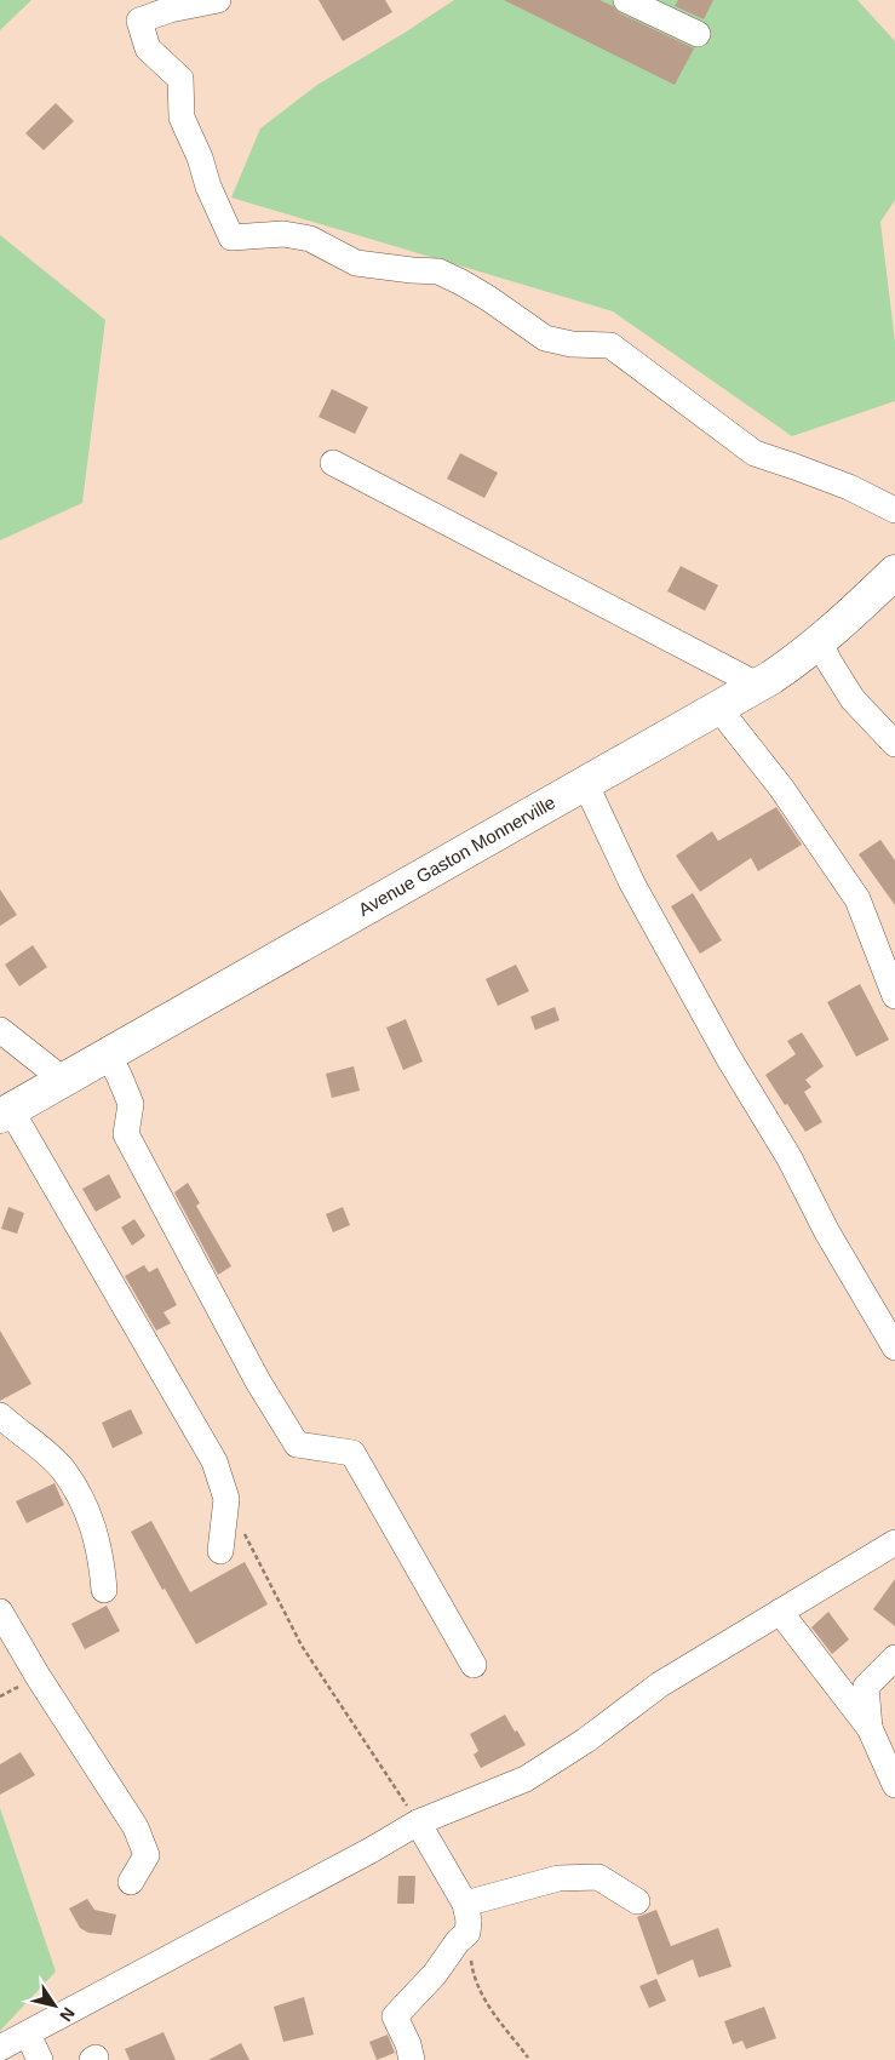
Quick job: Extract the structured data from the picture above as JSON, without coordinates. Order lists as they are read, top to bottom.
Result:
{
  "streets": {
    "main road": ["Avenue Gaston Monnerville"]
  },
  "north": "bottom right"
}
